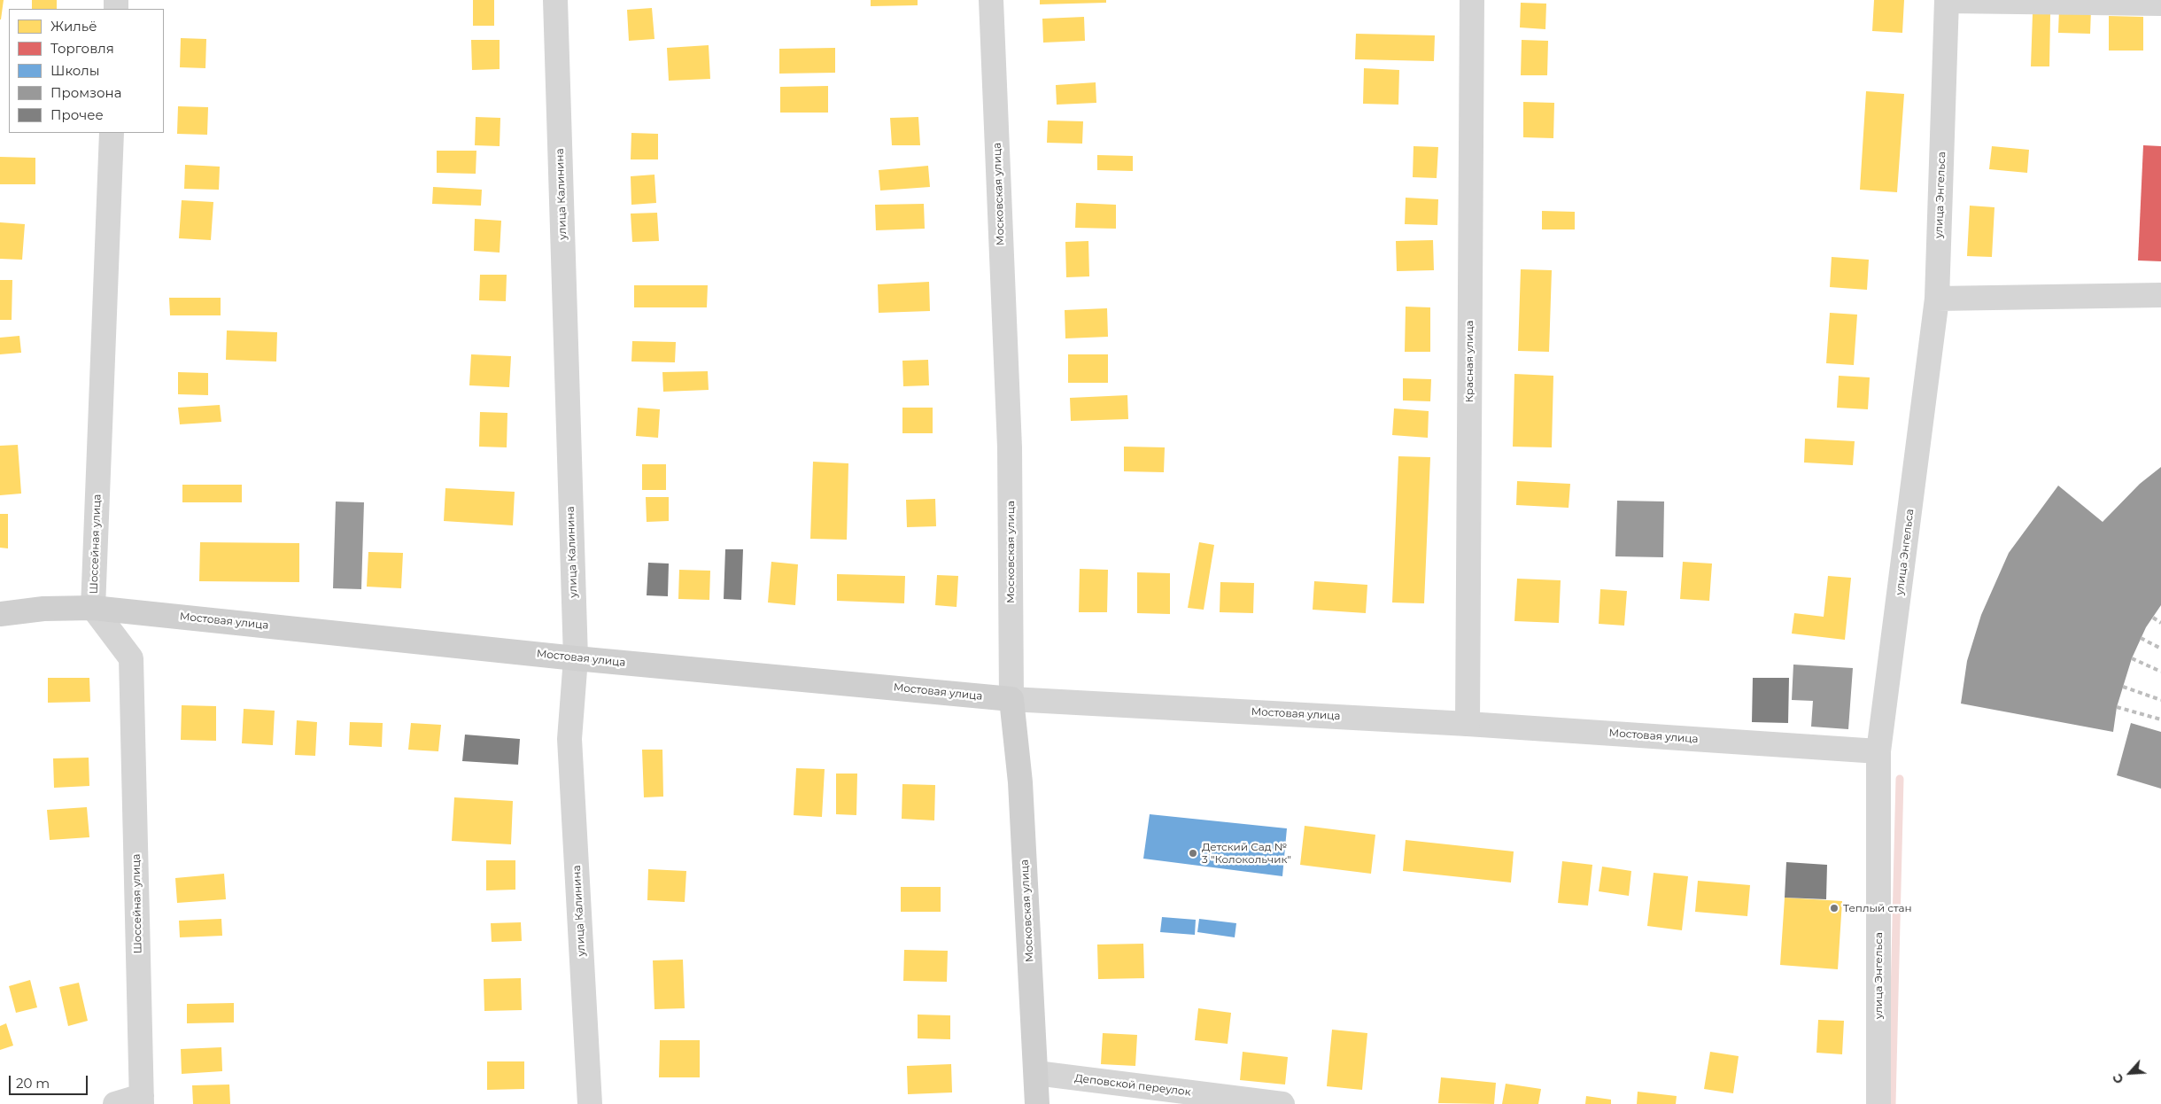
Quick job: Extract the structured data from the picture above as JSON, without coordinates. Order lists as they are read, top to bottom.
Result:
{
  "streets": {
    "main road": ["Московская улица", "Мостовая улица"],
    "street": [
      "улица Калинина",
      "улица Энгельса",
      "Красная улица",
      "Шоссейная улица",
      "Деповской переулок"
    ]
  },
  "crossings": [
    ["улица Калинина", "Мостовая улица"],
    ["Московская улица", "Мостовая улица"],
    ["Московская улица", "Деповской переулок"],
    ["улица Энгельса", "Мостовая улица"],
    ["Красная улица", "Мостовая улица"],
    ["Шоссейная улица", "Мостовая улица"]
  ],
  "places": ["Детский Сад № 3 \"Колокольчик\"", "Теплый стан"],
  "legend": [
    "Жильё",
    "Торговля",
    "Школы",
    "Промзона",
    "Прочее"
  ],
  "scale_bar": "20 m",
  "north": "bottom left"
}
